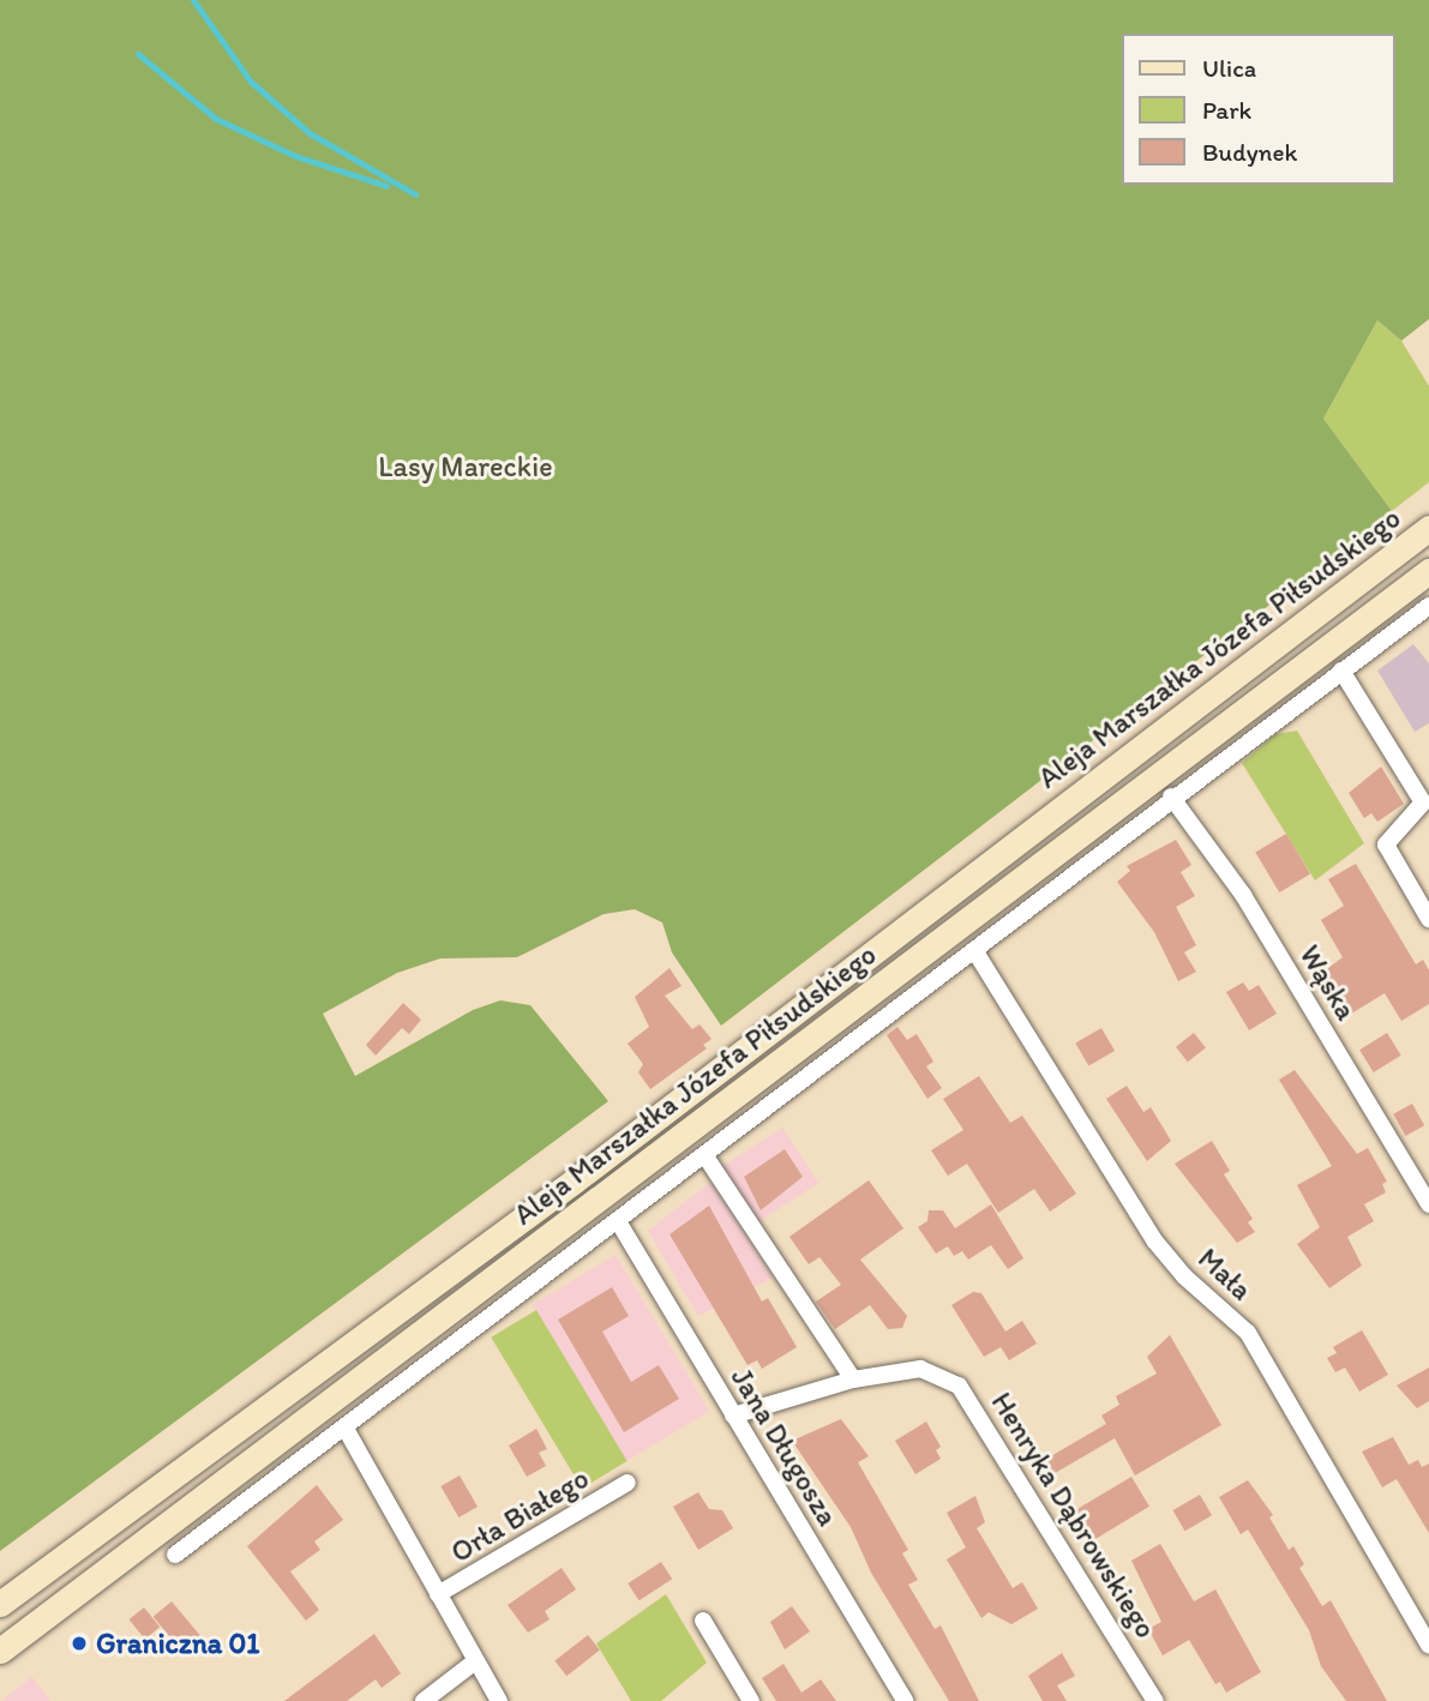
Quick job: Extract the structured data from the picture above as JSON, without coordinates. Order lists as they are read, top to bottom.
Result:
{
  "streets": {
    "main road": ["Aleja Marszałka Józefa Piłsudskiego"],
    "street": [
      "Wąska",
      "Mała",
      "Jana Długosza",
      "Orła Białego",
      "Henryka Dąbrowskiego"
    ]
  },
  "parks": ["Lasy Mareckie"],
  "places": ["Graniczna 01"],
  "legend": ["Ulica", "Park", "Budynek"]
}
